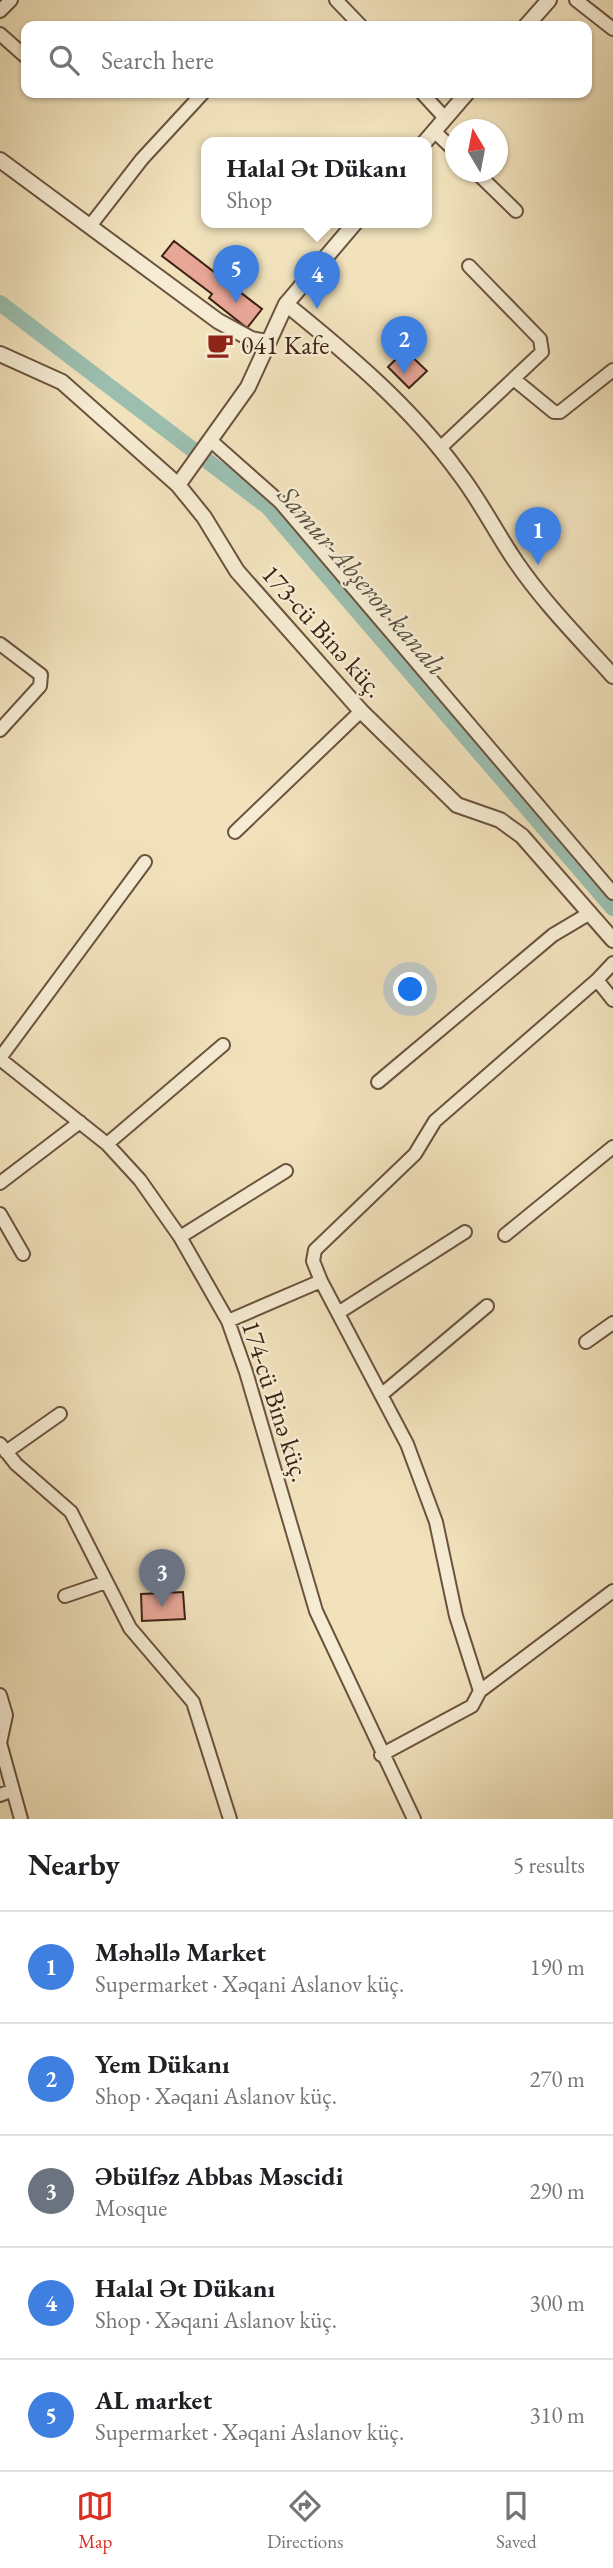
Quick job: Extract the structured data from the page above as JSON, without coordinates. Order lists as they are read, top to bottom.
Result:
{
  "streets": {
    "street": ["173-cü Binə küç.", "174-cü Binə küç."]
  },
  "water": ["Samur-Abşeron kanalı"],
  "places": {
    "cafe": ["041 Kafe"]
  },
  "north": "top",
  "page": {
    "search": "Search here",
    "popup": ["Halal Ət Dükanı", "Shop"],
    "pins": [
      "5",
      "4",
      "2",
      "1",
      "3"
    ],
    "heading": ["Nearby", "5 results"],
    "list": [
      {
        "mark": "1",
        "name": "Məhəllə Market",
        "note": "Supermarket · Xəqani Aslanov küç.",
        "value": "190 m"
      },
      {
        "mark": "2",
        "name": "Yem Dükanı",
        "note": "Shop · Xəqani Aslanov küç.",
        "value": "270 m"
      },
      {
        "mark": "3",
        "name": "Əbülfəz Abbas Məscidi",
        "note": "Mosque",
        "value": "290 m"
      },
      {
        "mark": "4",
        "name": "Halal Ət Dükanı",
        "note": "Shop · Xəqani Aslanov küç.",
        "value": "300 m"
      },
      {
        "mark": "5",
        "name": "AL market",
        "note": "Supermarket · Xəqani Aslanov küç.",
        "value": "310 m"
      }
    ],
    "nav": ["Map", "Directions", "Saved"]
  }
}
